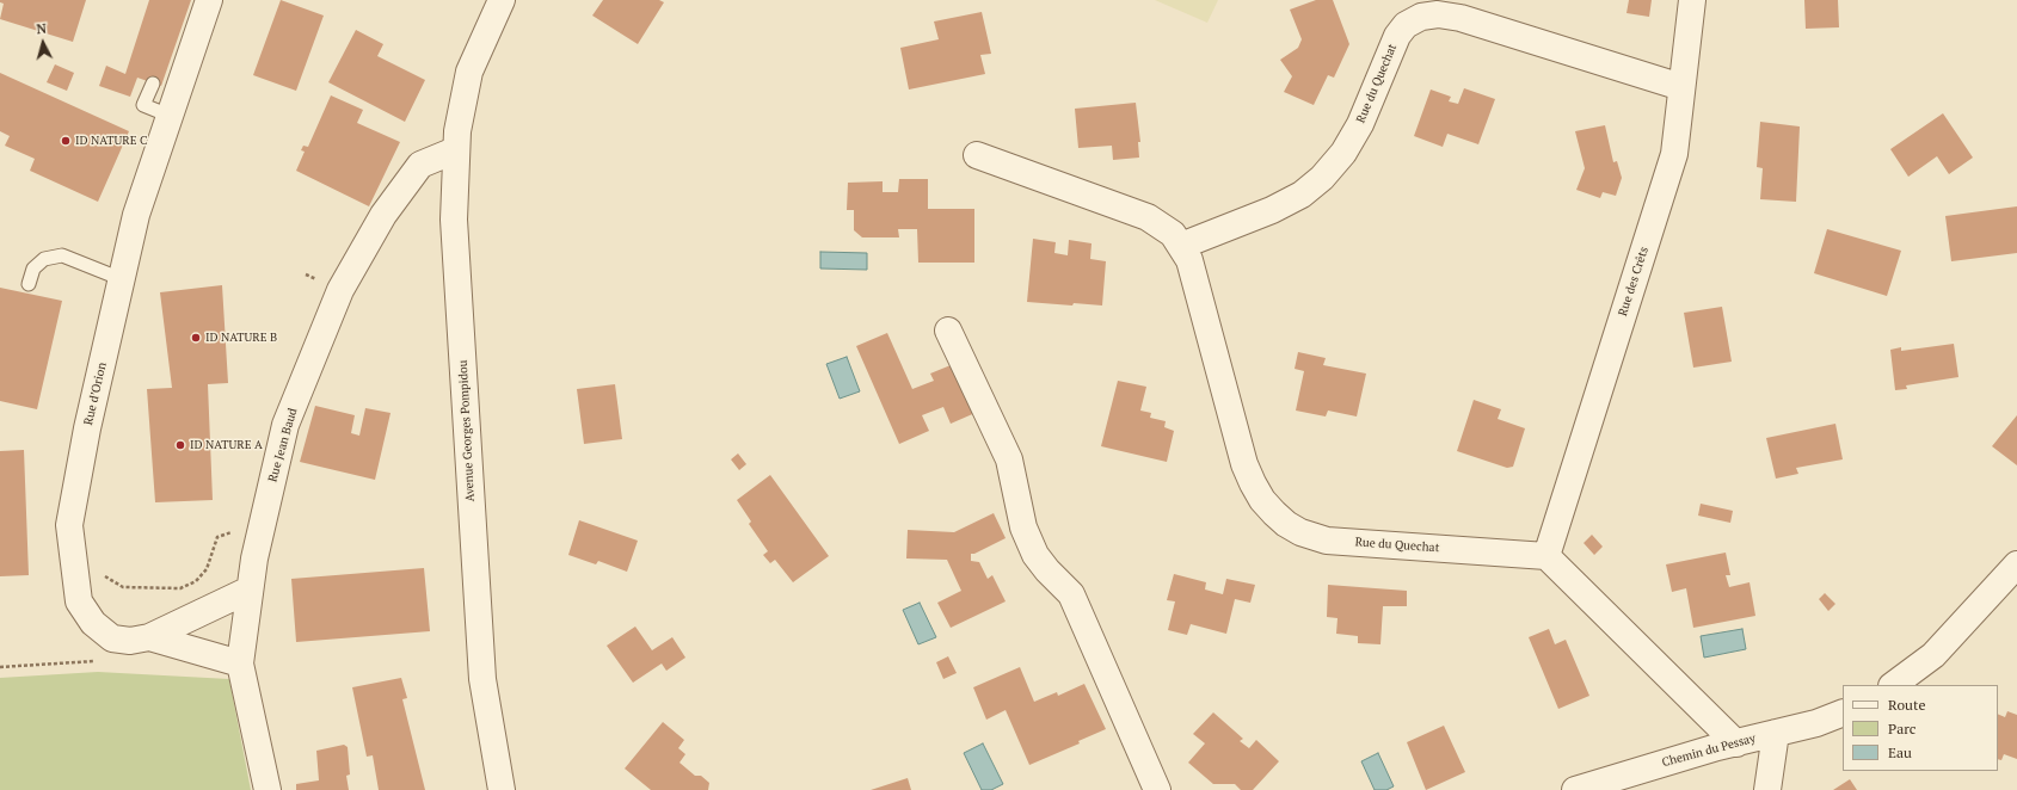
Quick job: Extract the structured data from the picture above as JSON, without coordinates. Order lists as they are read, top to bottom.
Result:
{
  "streets": {
    "street": [
      "Rue du Quechat",
      "Rue des Crêts",
      "Rue d’Orion",
      "Avenue Georges Pompidou",
      "Rue Jean Baud",
      "Chemin du Pessay"
    ]
  },
  "crossings": [
    ["Rue du Quechat", "Rue des Crêts"],
    ["Rue d’Orion", "Rue Jean Baud"],
    ["Avenue Georges Pompidou", "Rue Jean Baud"]
  ],
  "places": ["ID NATURE C", "ID NATURE B", "ID NATURE A"],
  "legend": ["Route", "Parc", "Eau"],
  "north": "top"
}
